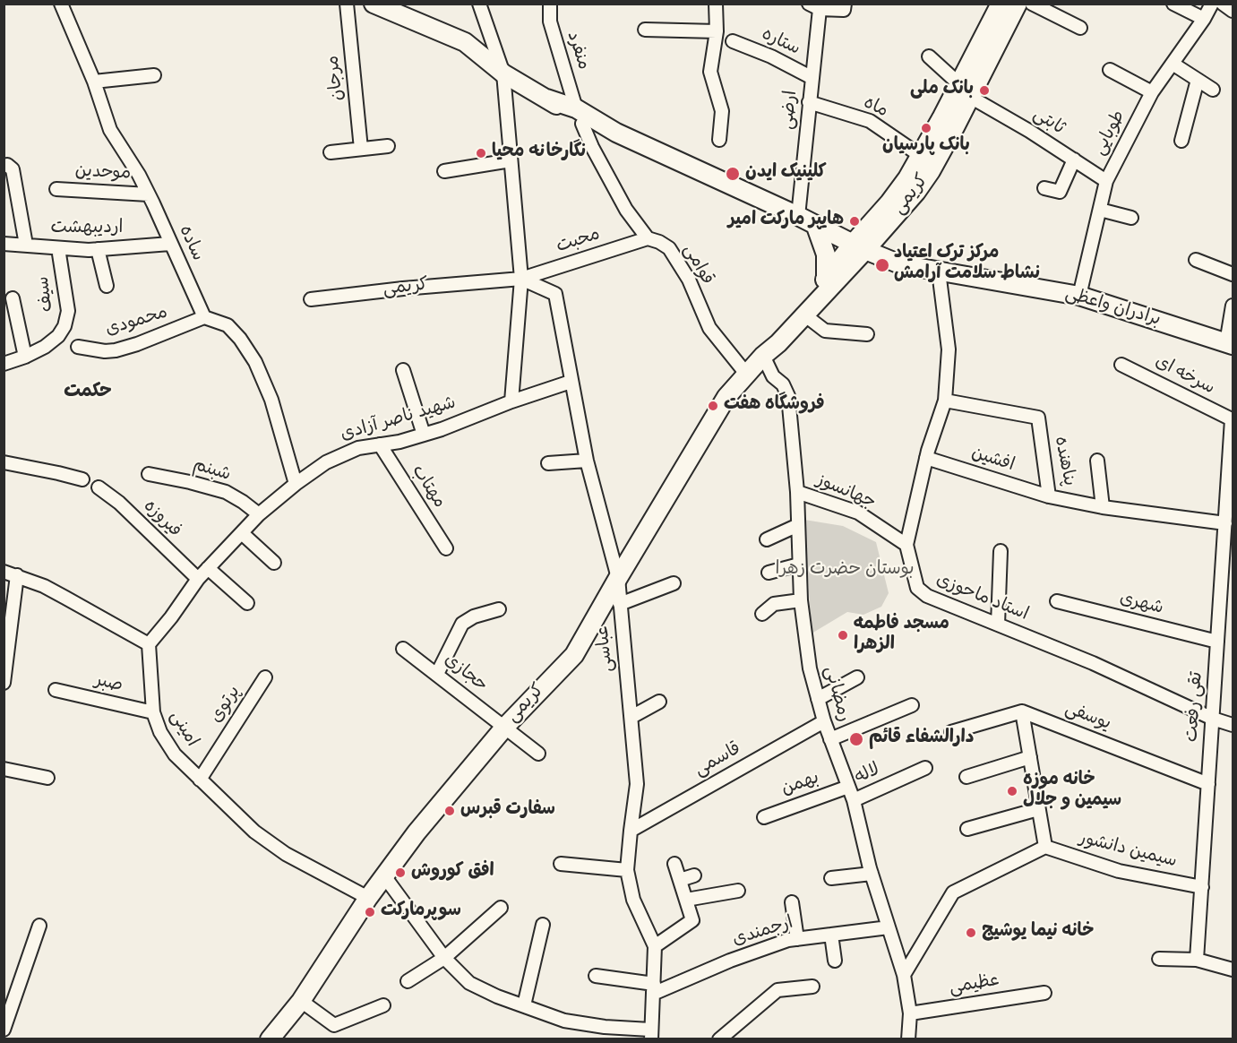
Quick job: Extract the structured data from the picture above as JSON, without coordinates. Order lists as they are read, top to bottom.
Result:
{
  "streets": {
    "main road": ["کریمی", "برادران واعظی"],
    "street": [
      "ستاره",
      "منفرد",
      "مرجان",
      "ماه",
      "ارضی",
      "ثابتی",
      "طوبایی",
      "موحدین",
      "اردیبهشت",
      "محبت",
      "ساده",
      "قوامی",
      "سیف",
      "محمودی",
      "سرخه ای",
      "شهید ناصر آزادی",
      "افشین",
      "پناهنده",
      "شبنم",
      "مهتاب",
      "جهانسوز",
      "فیروزه",
      "استاد ماحوزی",
      "شهری",
      "عباسی",
      "حجازی",
      "صبر",
      "رمضانی",
      "پرتوی",
      "تقی رفعت",
      "یوسفی",
      "امینی",
      "قاسمی",
      "لاله",
      "بهمن",
      "سیمین دانشور",
      "ارجمندی",
      "عظیمی"
    ]
  },
  "crossings": [
    ["ستاره", "ارضی"],
    ["منفرد", "قوامی"],
    ["منفرد", "برادران واعظی"],
    ["ماه", "ارضی"],
    ["ماه", "کریمی"],
    ["ارضی", "برادران واعظی"],
    ["ثابتی", "طوبایی"],
    ["ثابتی", "کریمی"],
    ["طوبایی", "برادران واعظی"],
    ["موحدین", "ساده"],
    ["کریمی", "محبت"],
    ["کریمی", "قوامی"],
    ["کریمی", "برادران واعظی"],
    ["کریمی", "عباسی"],
    ["کریمی", "حجازی"],
    ["کریمی", "رمضانی"],
    ["کریمی", "امینی"],
    ["اردیبهشت", "ساده"],
    ["اردیبهشت", "سیف"],
    ["محبت", "قوامی"],
    ["محبت", "عباسی"],
    ["ساده", "محمودی"],
    ["قوامی", "برادران واعظی"],
    ["برادران واعظی", "استاد ماحوزی"],
    ["سرخه ای", "تقی رفعت"],
    ["شهید ناصر آزادی", "شبنم"],
    ["شهید ناصر آزادی", "مهتاب"],
    ["شهید ناصر آزادی", "فیروزه"],
    ["شهید ناصر آزادی", "عباسی"],
    ["شهید ناصر آزادی", "امینی"],
    ["افشین", "پناهنده"],
    ["افشین", "استاد ماحوزی"],
    ["پناهنده", "استاد ماحوزی"],
    ["پناهنده", "تقی رفعت"],
    ["جهانسوز", "استاد ماحوزی"],
    ["جهانسوز", "رمضانی"],
    ["استاد ماحوزی", "تقی رفعت"],
    ["شهری", "تقی رفعت"],
    ["عباسی", "قاسمی"],
    ["عباسی", "ارجمندی"],
    ["صبر", "امینی"],
    ["رمضانی", "قاسمی"],
    ["رمضانی", "لاله"],
    ["رمضانی", "بهمن"],
    ["رمضانی", "ارجمندی"],
    ["رمضانی", "عظیمی"],
    ["پرتوی", "امینی"],
    ["تقی رفعت", "یوسفی"],
    ["تقی رفعت", "سیمین دانشور"]
  ],
  "districts": ["حکمت"],
  "parks": ["بوستان حضرت زهرا"],
  "places": [
    "بانک ملی",
    "بانک پارسیان",
    "نگارخانه محیا",
    "کلینیک ایدن",
    "هایپر مارکت امیر",
    "مرکز ترک اعتیاد نشاط سلامت آرامش",
    "فروشگاه هفت",
    "مسجد فاطمه الزهرا",
    "دارالشفاء قائم",
    "خانه موزه سیمین و جلال",
    "سفارت قبرس",
    "افق کوروش",
    "سوپرمارکت",
    "خانه نیما یوشیج"
  ]
}
